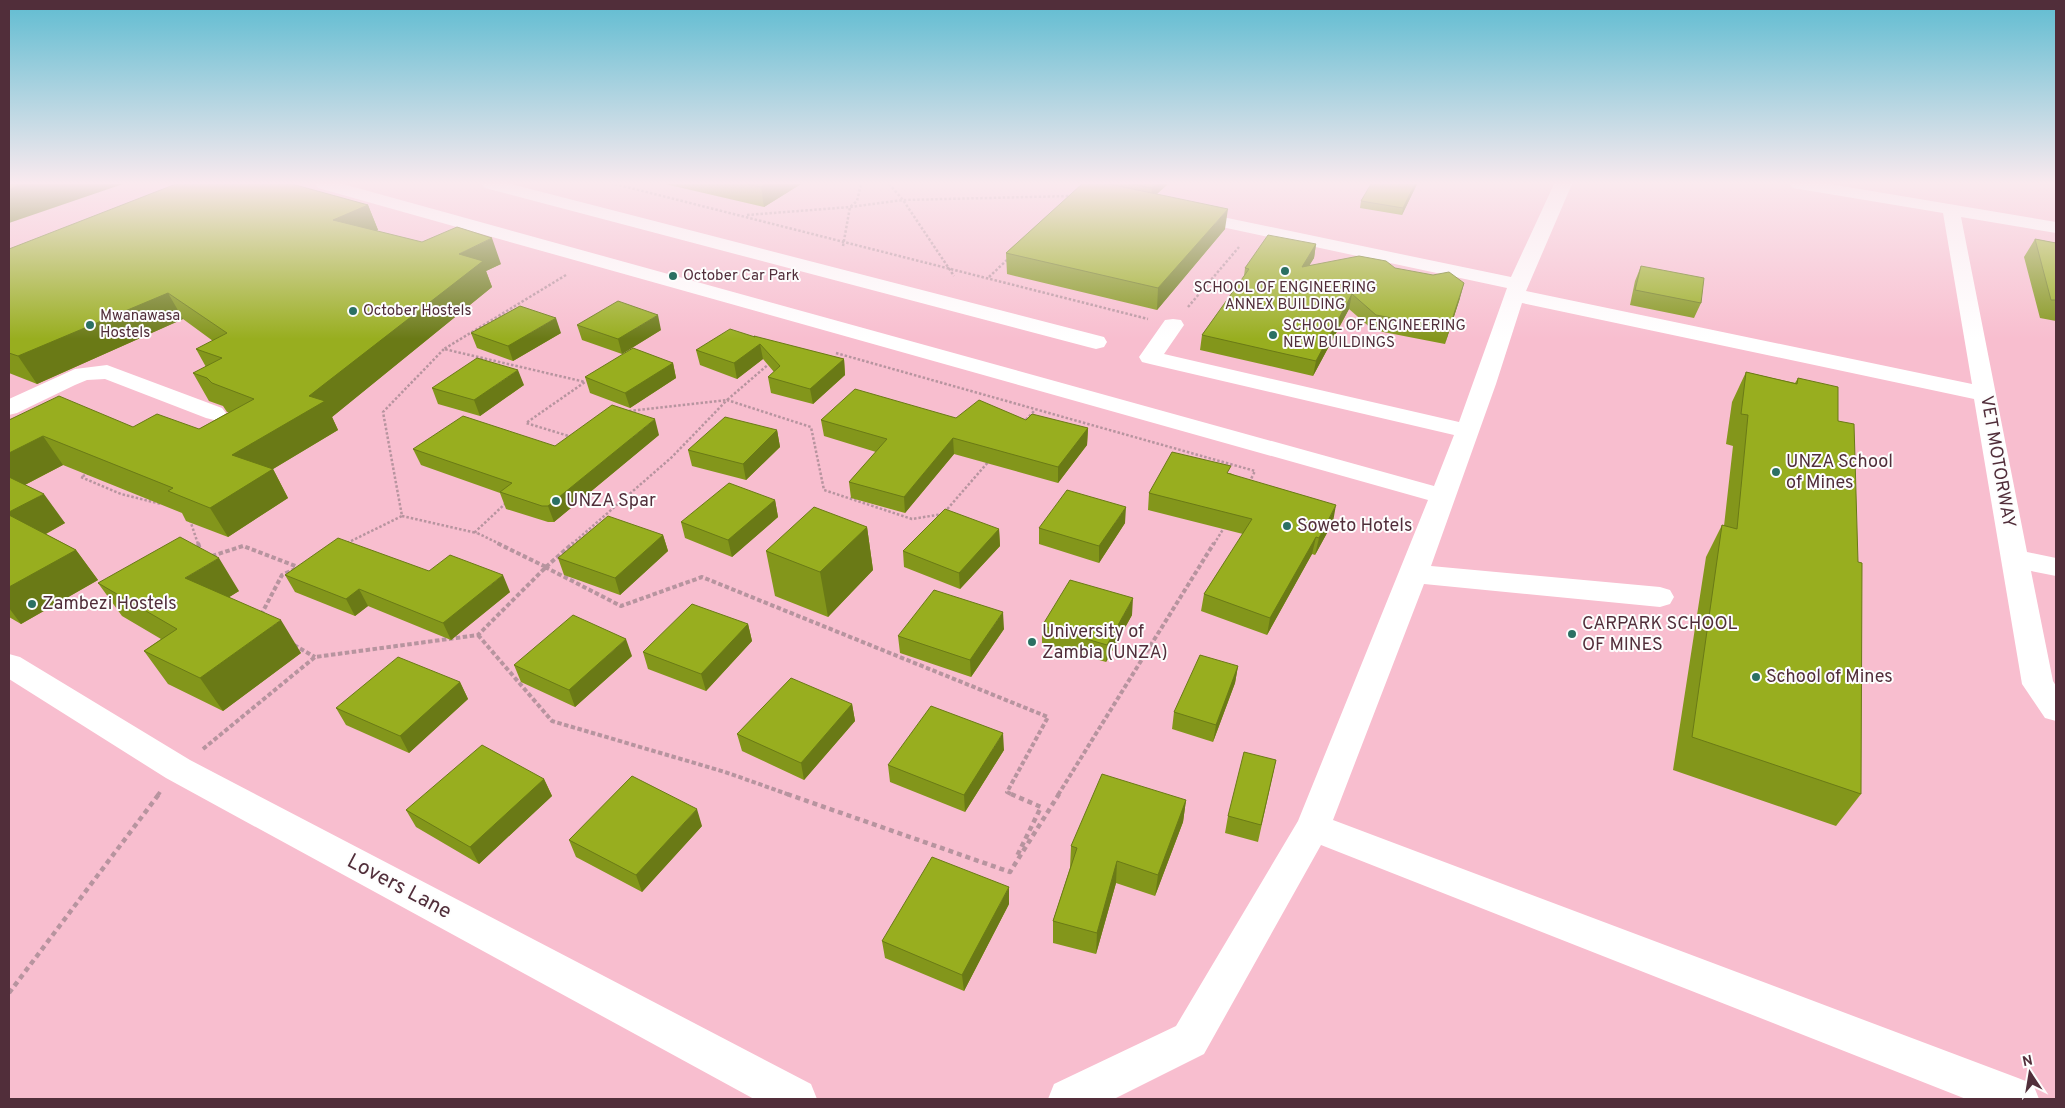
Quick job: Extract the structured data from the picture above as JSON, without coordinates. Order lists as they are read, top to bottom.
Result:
{
  "streets": {
    "street": ["VET MOTORWAY", "Lovers Lane"]
  },
  "places": [
    "SCHOOL OF ENGINEERING ANNEX BUILDING",
    "October Car Park",
    "October Hostels",
    "Mwanawasa Hostels",
    "SCHOOL OF ENGINEERING NEW BUILDINGS",
    "UNZA School of Mines",
    "UNZA Spar",
    "Soweto Hotels",
    "Zambezi Hostels",
    "CARPARK SCHOOL OF MINES",
    "University of Zambia (UNZA)",
    "School of Mines"
  ],
  "north": "top"
}
